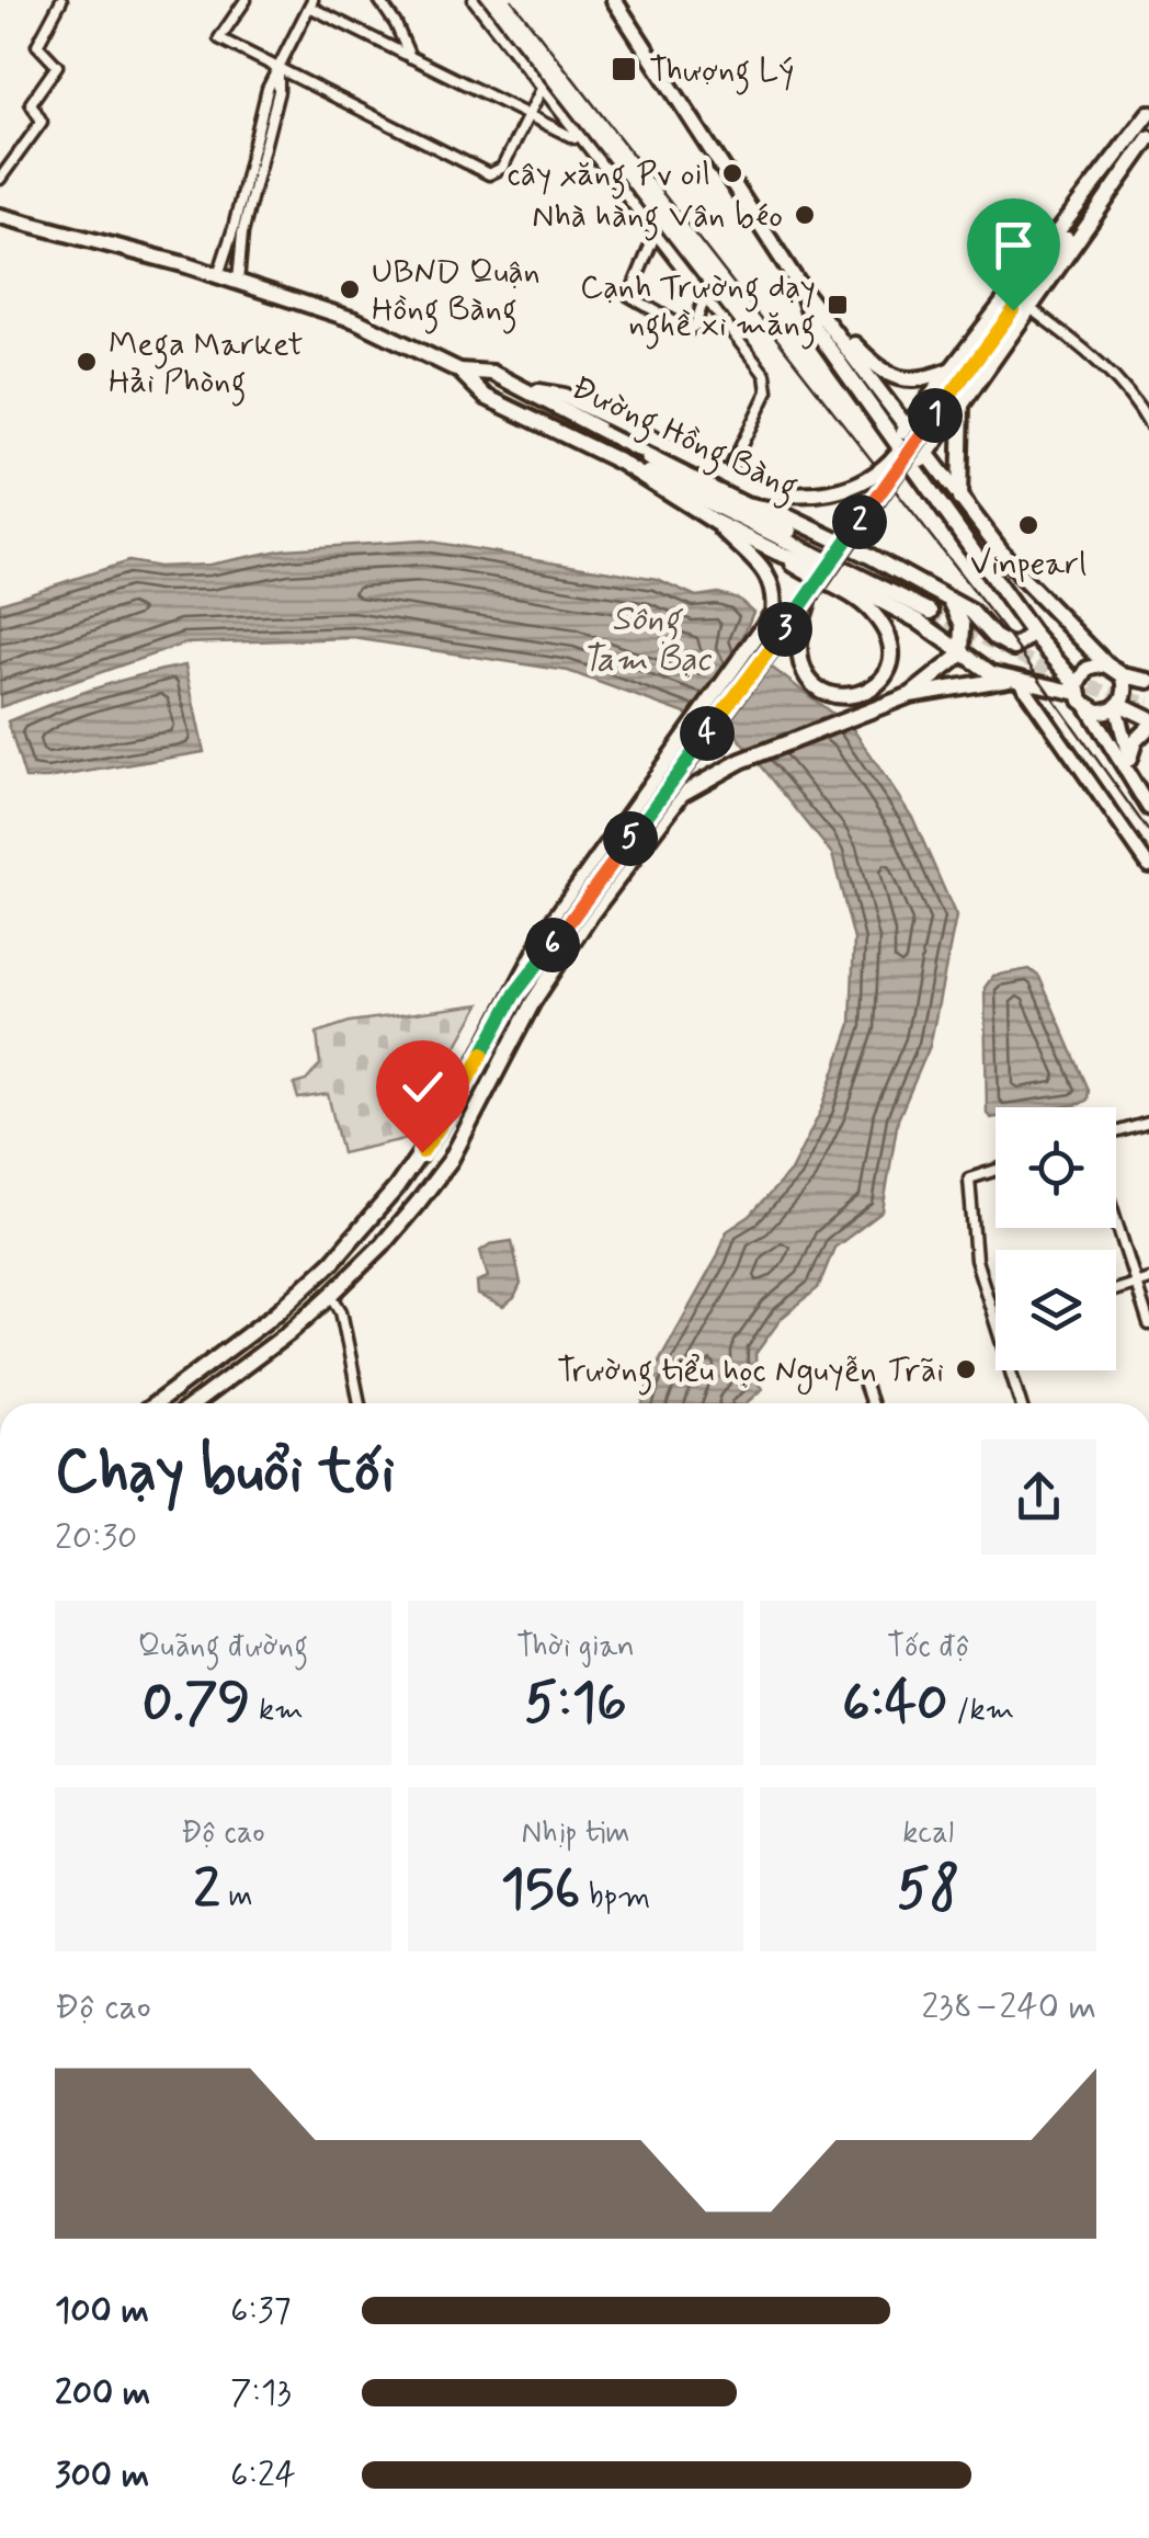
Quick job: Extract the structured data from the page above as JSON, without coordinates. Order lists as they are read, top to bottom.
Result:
{
  "streets": {
    "main road": ["Đường Hồng Bàng"]
  },
  "water": ["Sông Tam Bạc"],
  "places": {
    "transit": ["Thượng Lý", "Cạnh Trường dạy nghề xi măng"],
    "other": [
      "cây xăng Pv oil",
      "Nhà hàng Vân béo",
      "UBND Quận Hồng Bàng",
      "Mega Market Hải Phòng",
      "Vinpearl",
      "Trường tiểu học Nguyễn Trãi"
    ]
  },
  "page": {
    "pins": [
      "1",
      "2",
      "3",
      "4",
      "5",
      "6"
    ],
    "heading": ["Chạy buổi tối", "20:30"],
    "stats": [
      ["Quãng đường", "0.79 km"],
      ["Thời gian", "5:16"],
      ["Tốc độ", "6:40 /km"],
      ["Độ cao", "2 m"],
      ["Nhịp tim", "156 bpm"],
      ["kcal", "58"]
    ],
    "chart": ["Độ cao", "238–240 m"],
    "list": [
      {
        "name": "100 m",
        "note": "6:37"
      },
      {
        "name": "200 m",
        "note": "7:13"
      },
      {
        "name": "300 m",
        "note": "6:24"
      }
    ]
  }
}
